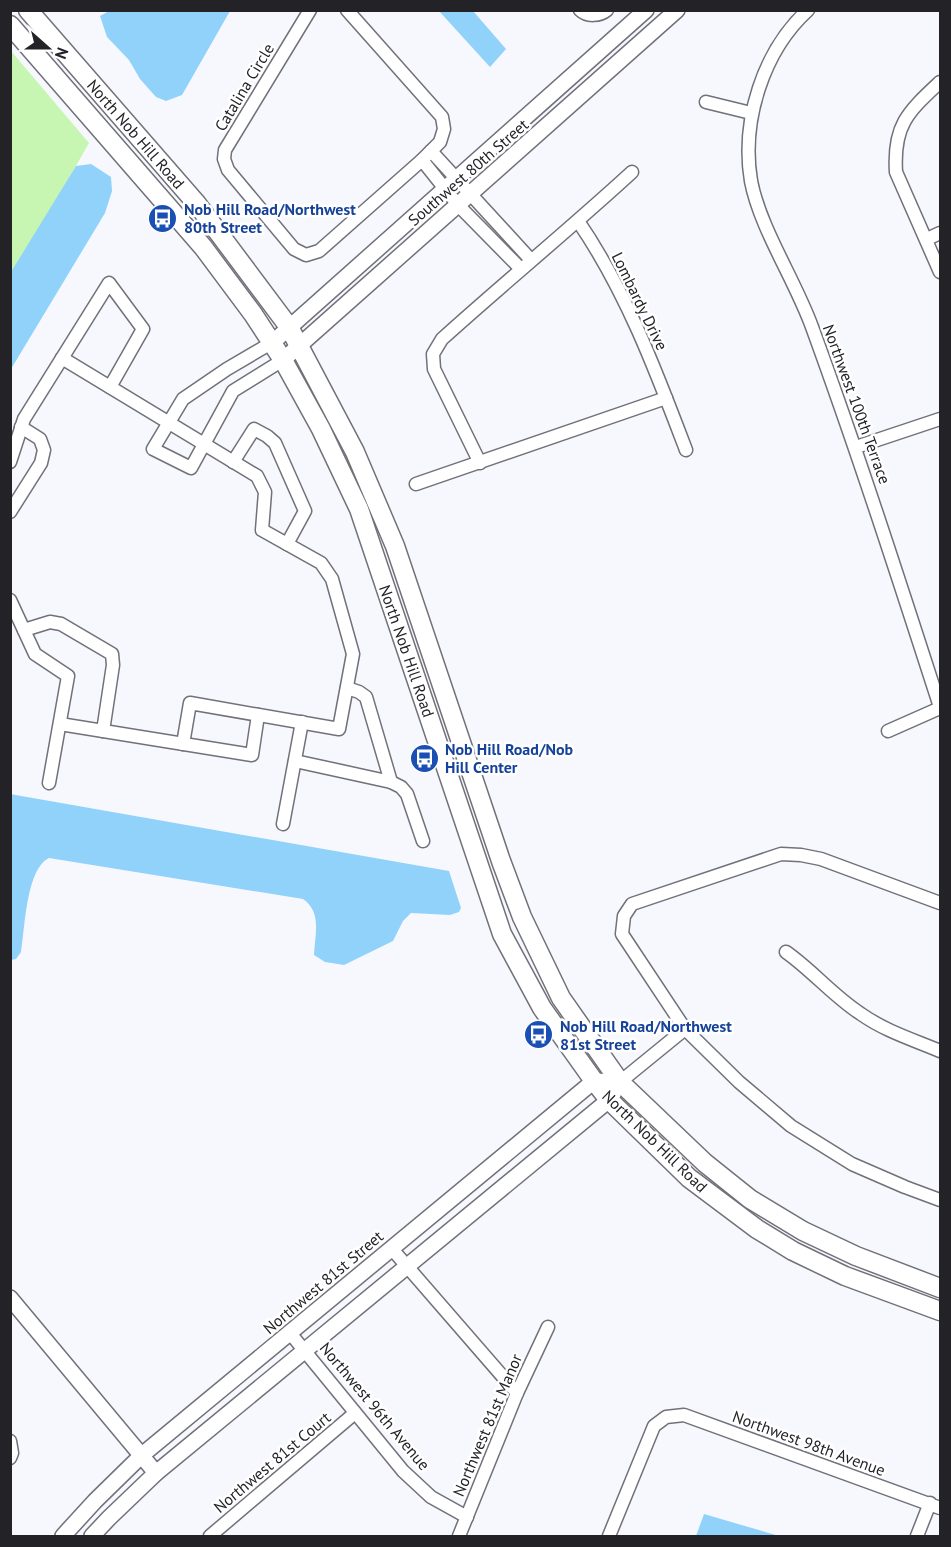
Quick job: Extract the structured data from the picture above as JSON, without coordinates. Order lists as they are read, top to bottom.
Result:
{
  "streets": {
    "main road": ["North Nob Hill Road"],
    "street": [
      "Catalina Circle",
      "Southwest 80th Street",
      "Lombardy Drive",
      "Northwest 100th Terrace",
      "Northwest 81st Street",
      "Northwest 96th Avenue",
      "Northwest 81st Manor",
      "Northwest 98th Avenue",
      "Northwest 81st Court"
    ]
  },
  "crossings": [
    ["North Nob Hill Road", "Southwest 80th Street"],
    ["North Nob Hill Road", "Northwest 81st Street"],
    ["Northwest 81st Street", "Northwest 96th Avenue"],
    ["Northwest 96th Avenue", "Northwest 81st Manor"],
    ["Northwest 96th Avenue", "Northwest 81st Court"]
  ],
  "places": {
    "bus stop": ["Nob Hill Road/Northwest 80th Street", "Nob Hill Road/Nob Hill Center", "Nob Hill Road/Northwest 81st Street"]
  },
  "north": "right"
}
